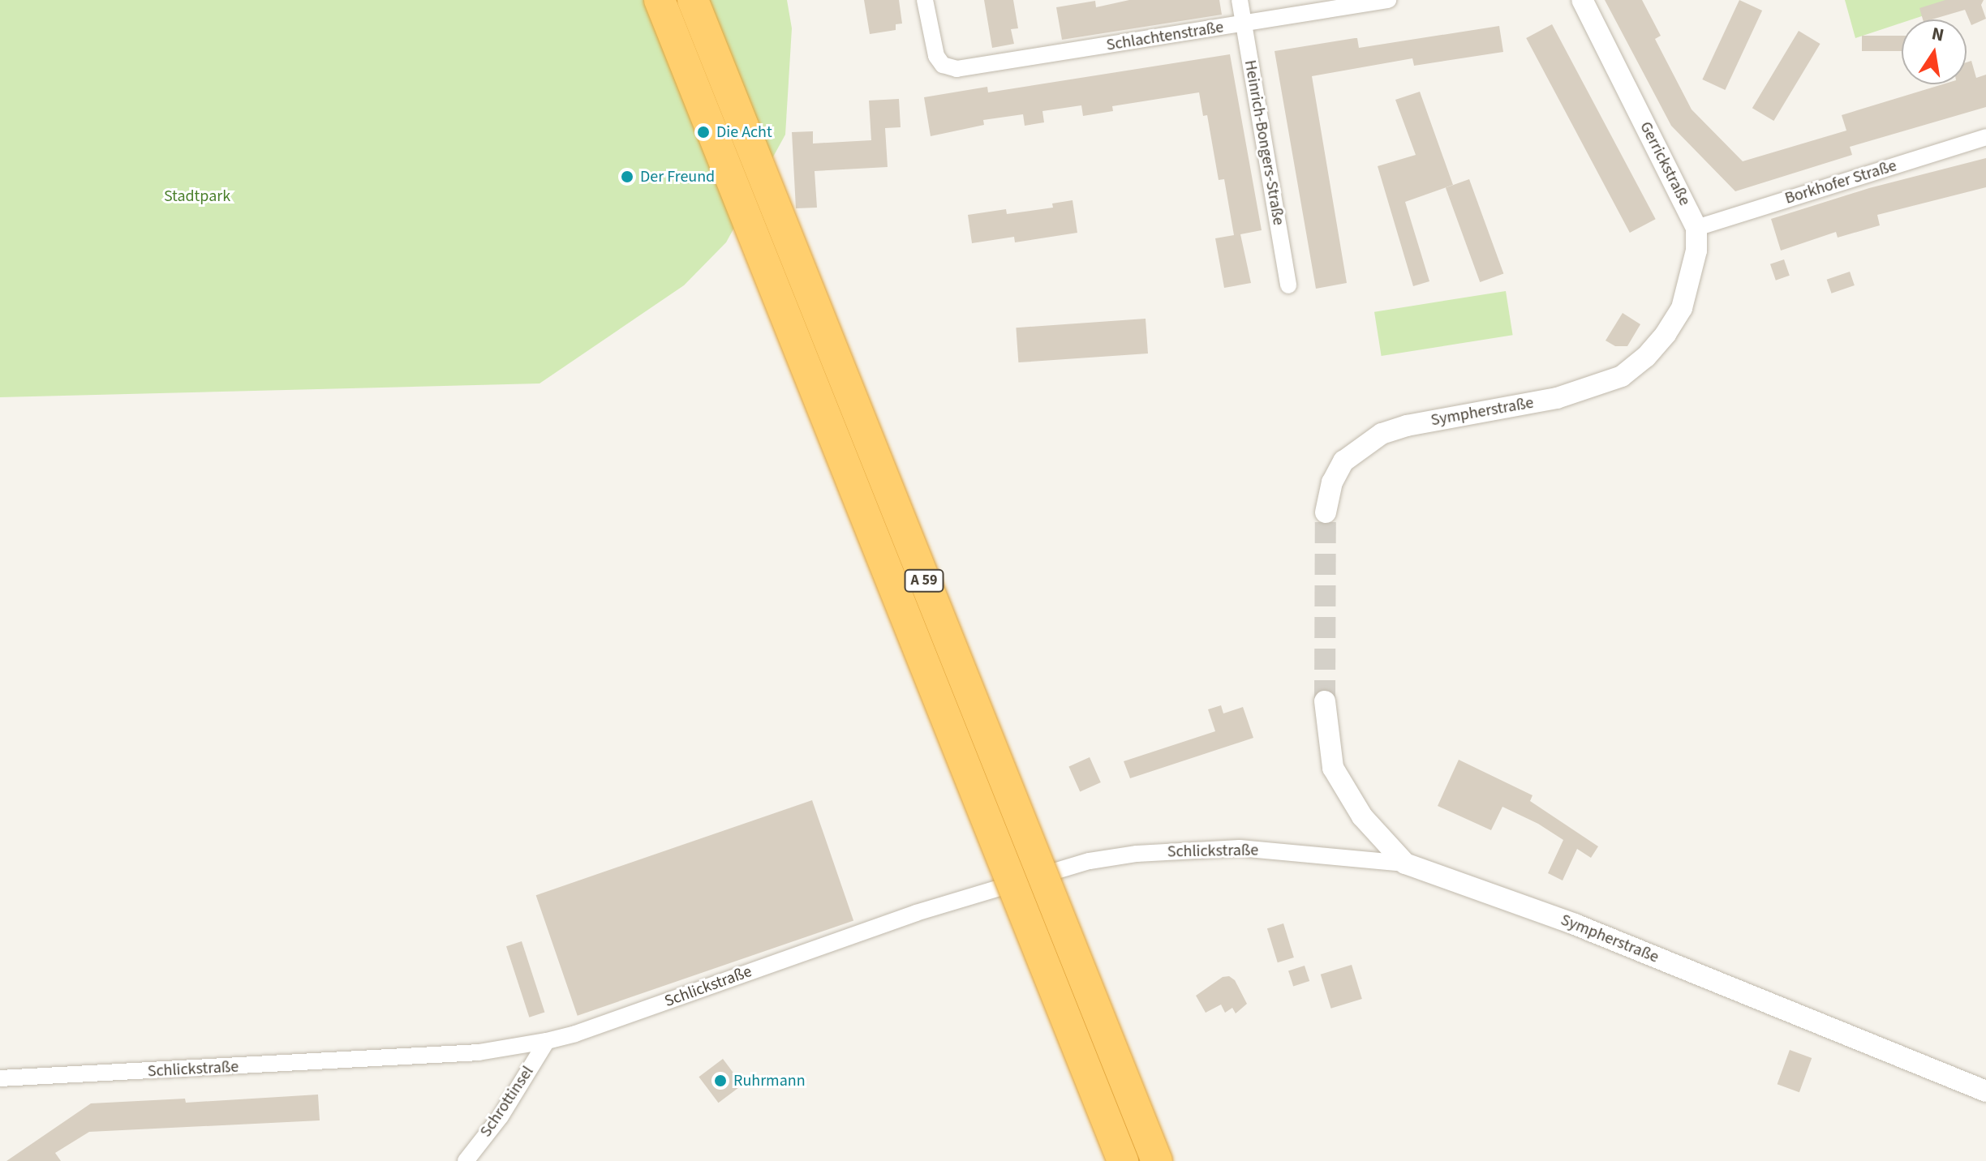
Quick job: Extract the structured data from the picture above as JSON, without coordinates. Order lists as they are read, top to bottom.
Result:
{
  "streets": {
    "highway": ["A 59"],
    "street": [
      "Schlachtenstraße",
      "Heinrich-Bongers-Straße",
      "Gerrickstraße",
      "Borkhofer Straße",
      "Sympherstraße",
      "Schlickstraße",
      "Schrottinsel"
    ]
  },
  "crossings": [
    ["Schlachtenstraße", "Heinrich-Bongers-Straße"],
    ["Gerrickstraße", "Borkhofer Straße"],
    ["Gerrickstraße", "Sympherstraße"],
    ["Borkhofer Straße", "Sympherstraße"],
    ["Sympherstraße", "Schlickstraße"],
    ["Schlickstraße", "Schrottinsel"]
  ],
  "parks": ["Stadtpark"],
  "places": ["Die Acht", "Der Freund", "Ruhrmann"],
  "north": "top"
}
